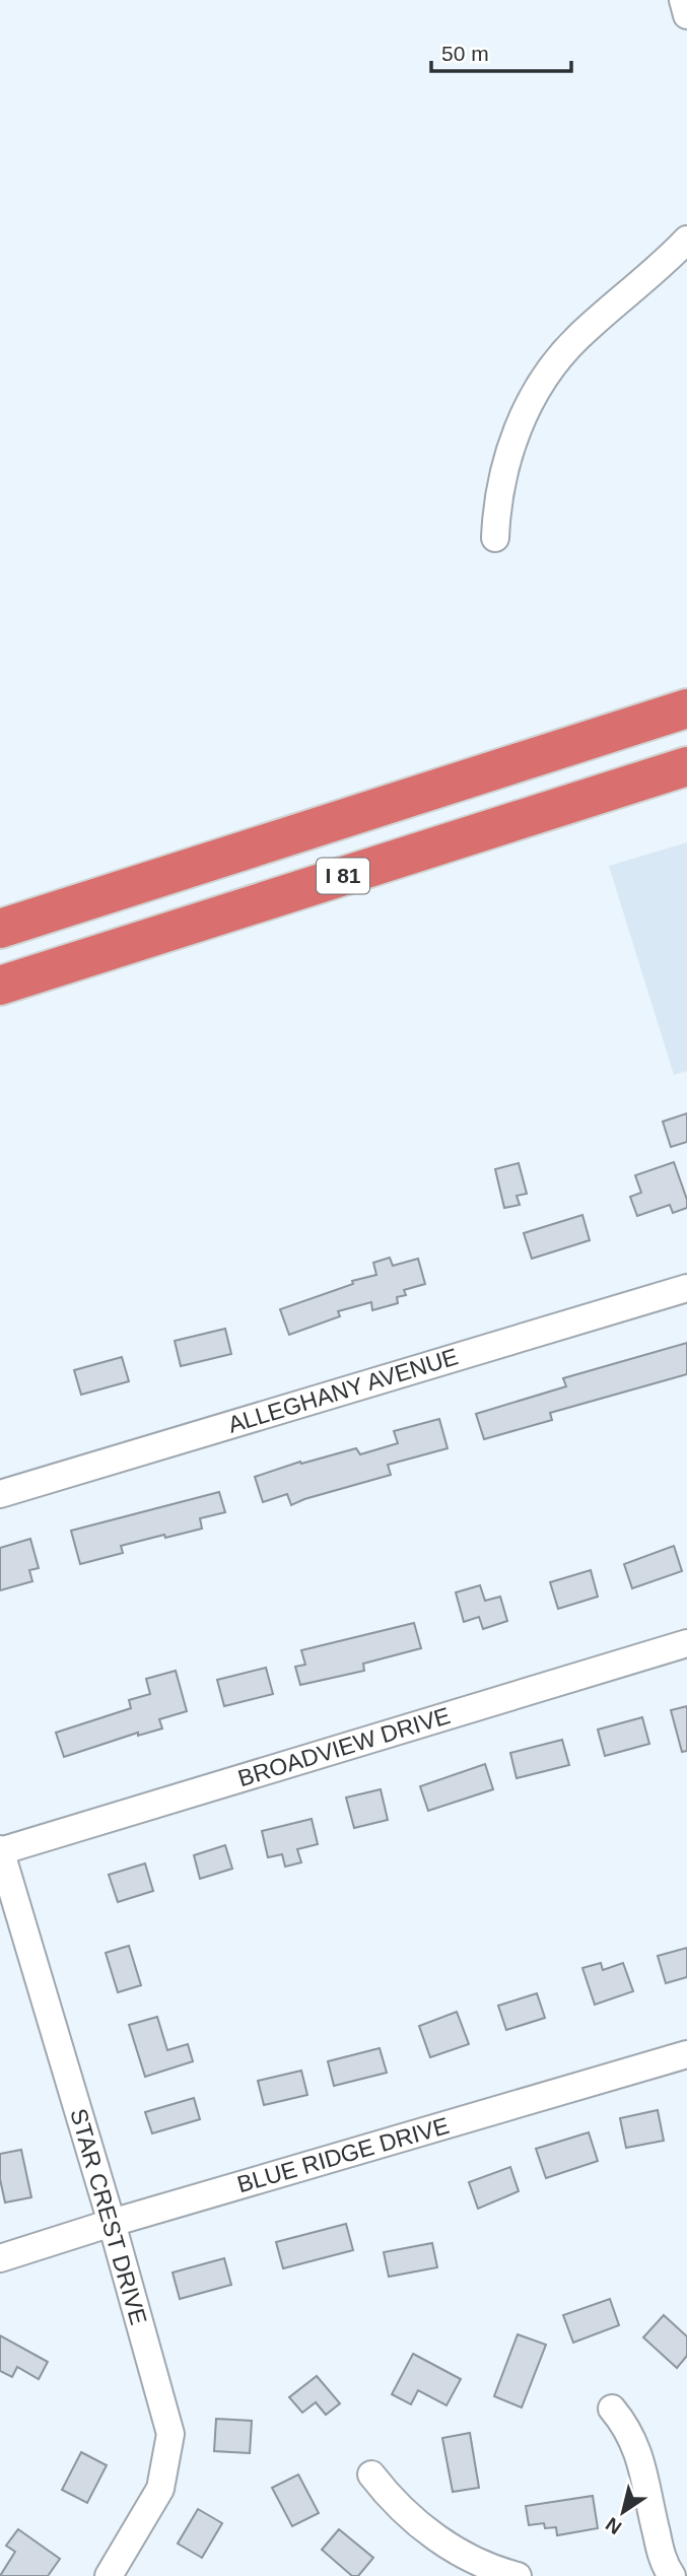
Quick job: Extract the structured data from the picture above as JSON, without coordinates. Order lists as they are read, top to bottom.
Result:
{
  "streets": {
    "highway": ["I 81"],
    "street": [
      "ALLEGHANY AVENUE",
      "BROADVIEW DRIVE",
      "BLUE RIDGE DRIVE",
      "STAR CREST DRIVE"
    ]
  },
  "crossings": [
    ["BROADVIEW DRIVE", "STAR CREST DRIVE"],
    ["BLUE RIDGE DRIVE", "STAR CREST DRIVE"]
  ],
  "scale_bar": "50 m",
  "north": "bottom left"
}
